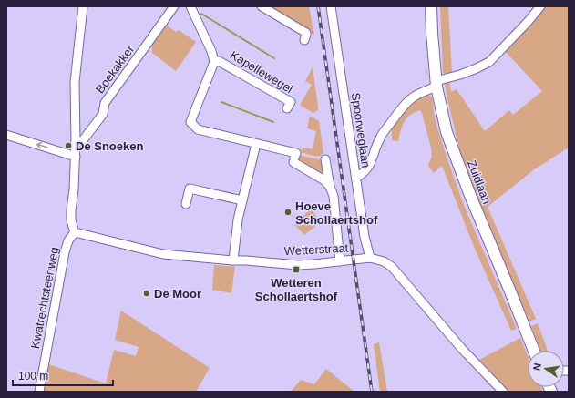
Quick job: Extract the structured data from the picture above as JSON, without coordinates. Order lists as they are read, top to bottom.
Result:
{
  "streets": {
    "main road": ["Zuidlaan"],
    "street": [
      "Boekakker",
      "Kapellewegel",
      "Spoorweglaan",
      "Wetterstraat",
      "Kwatrechtsteenweg"
    ]
  },
  "crossings": [
    ["Spoorweglaan", "Wetterstraat"],
    ["Wetterstraat", "Kwatrechtsteenweg"]
  ],
  "places": {
    "other": ["De Snoeken", "Hoeve Schollaertshof", "De Moor"],
    "transit": ["Wetteren Schollaertshof"]
  },
  "scale_bar": "100 m",
  "north": "left"
}
